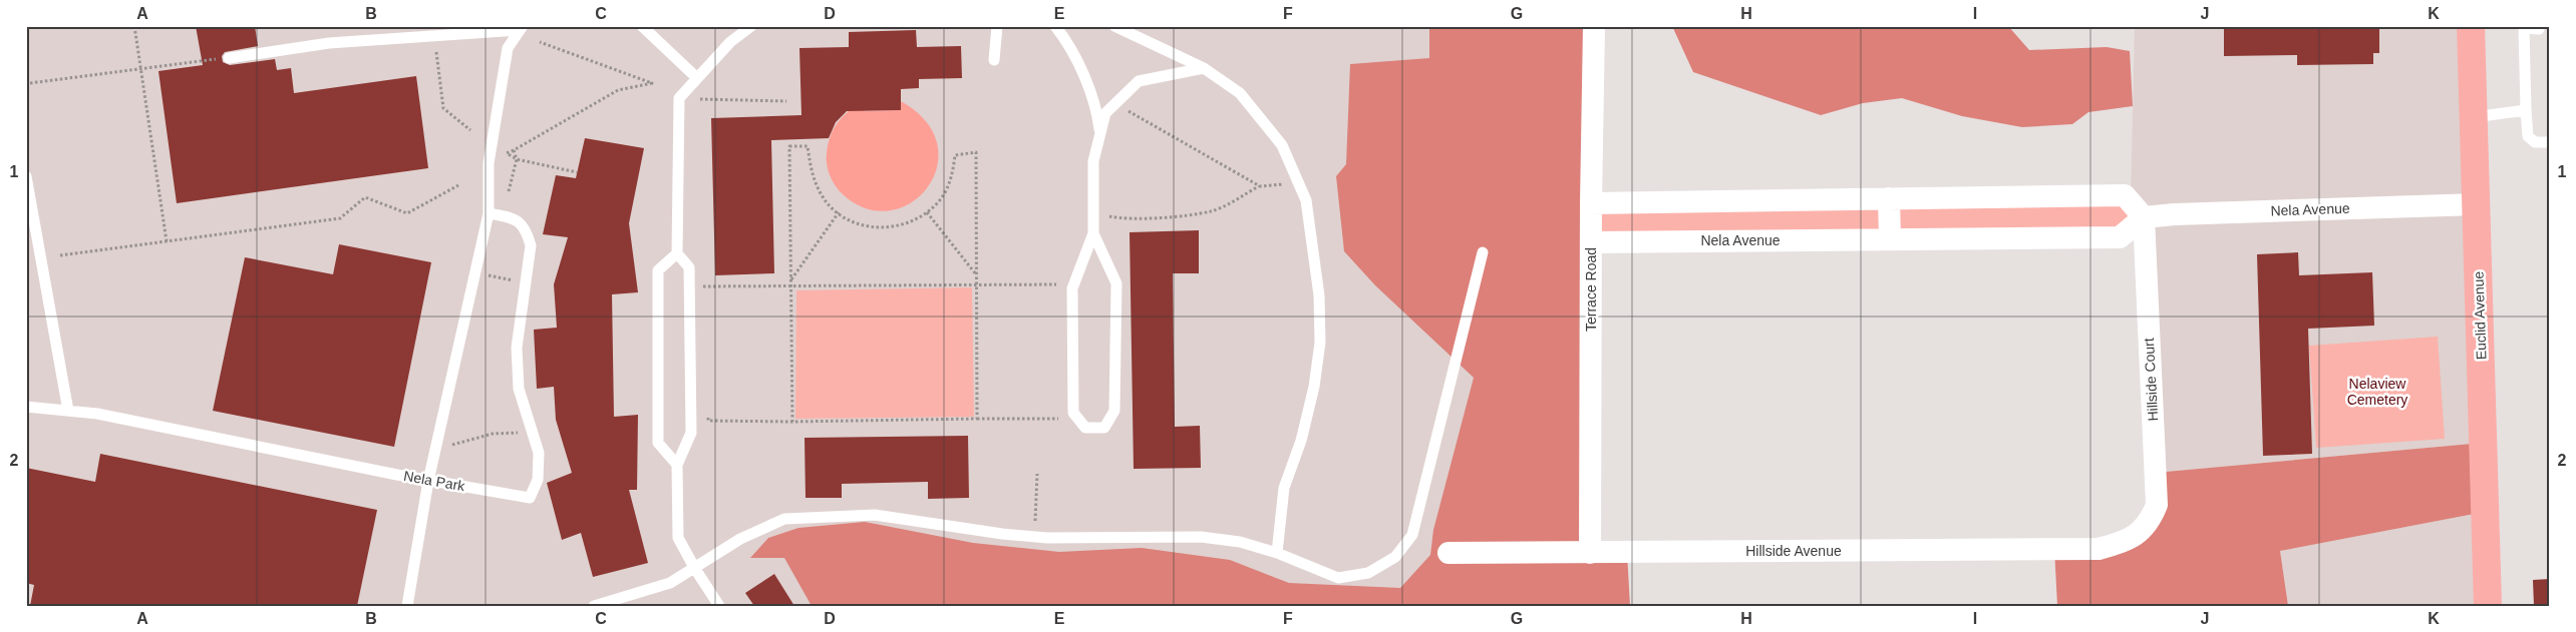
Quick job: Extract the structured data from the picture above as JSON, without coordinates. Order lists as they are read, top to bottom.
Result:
{
  "streets": {
    "main road": ["Euclid Avenue"],
    "street": [
      "Nela Avenue",
      "Terrace Road",
      "Hillside Court",
      "Hillside Avenue"
    ],
    "lane": ["Nela Park"]
  },
  "crossings": [
    ["Nela Avenue", "Terrace Road"],
    ["Nela Avenue", "Euclid Avenue"],
    ["Nela Avenue", "Hillside Court"],
    ["Terrace Road", "Hillside Avenue"],
    ["Hillside Court", "Hillside Avenue"]
  ],
  "parks": ["Nelaview Cemetery"],
  "grid": {
    "columns": [
      "A",
      "B",
      "C",
      "D",
      "E",
      "F",
      "G",
      "H",
      "I",
      "J",
      "K"
    ],
    "rows": ["1", "2"]
  }
}
